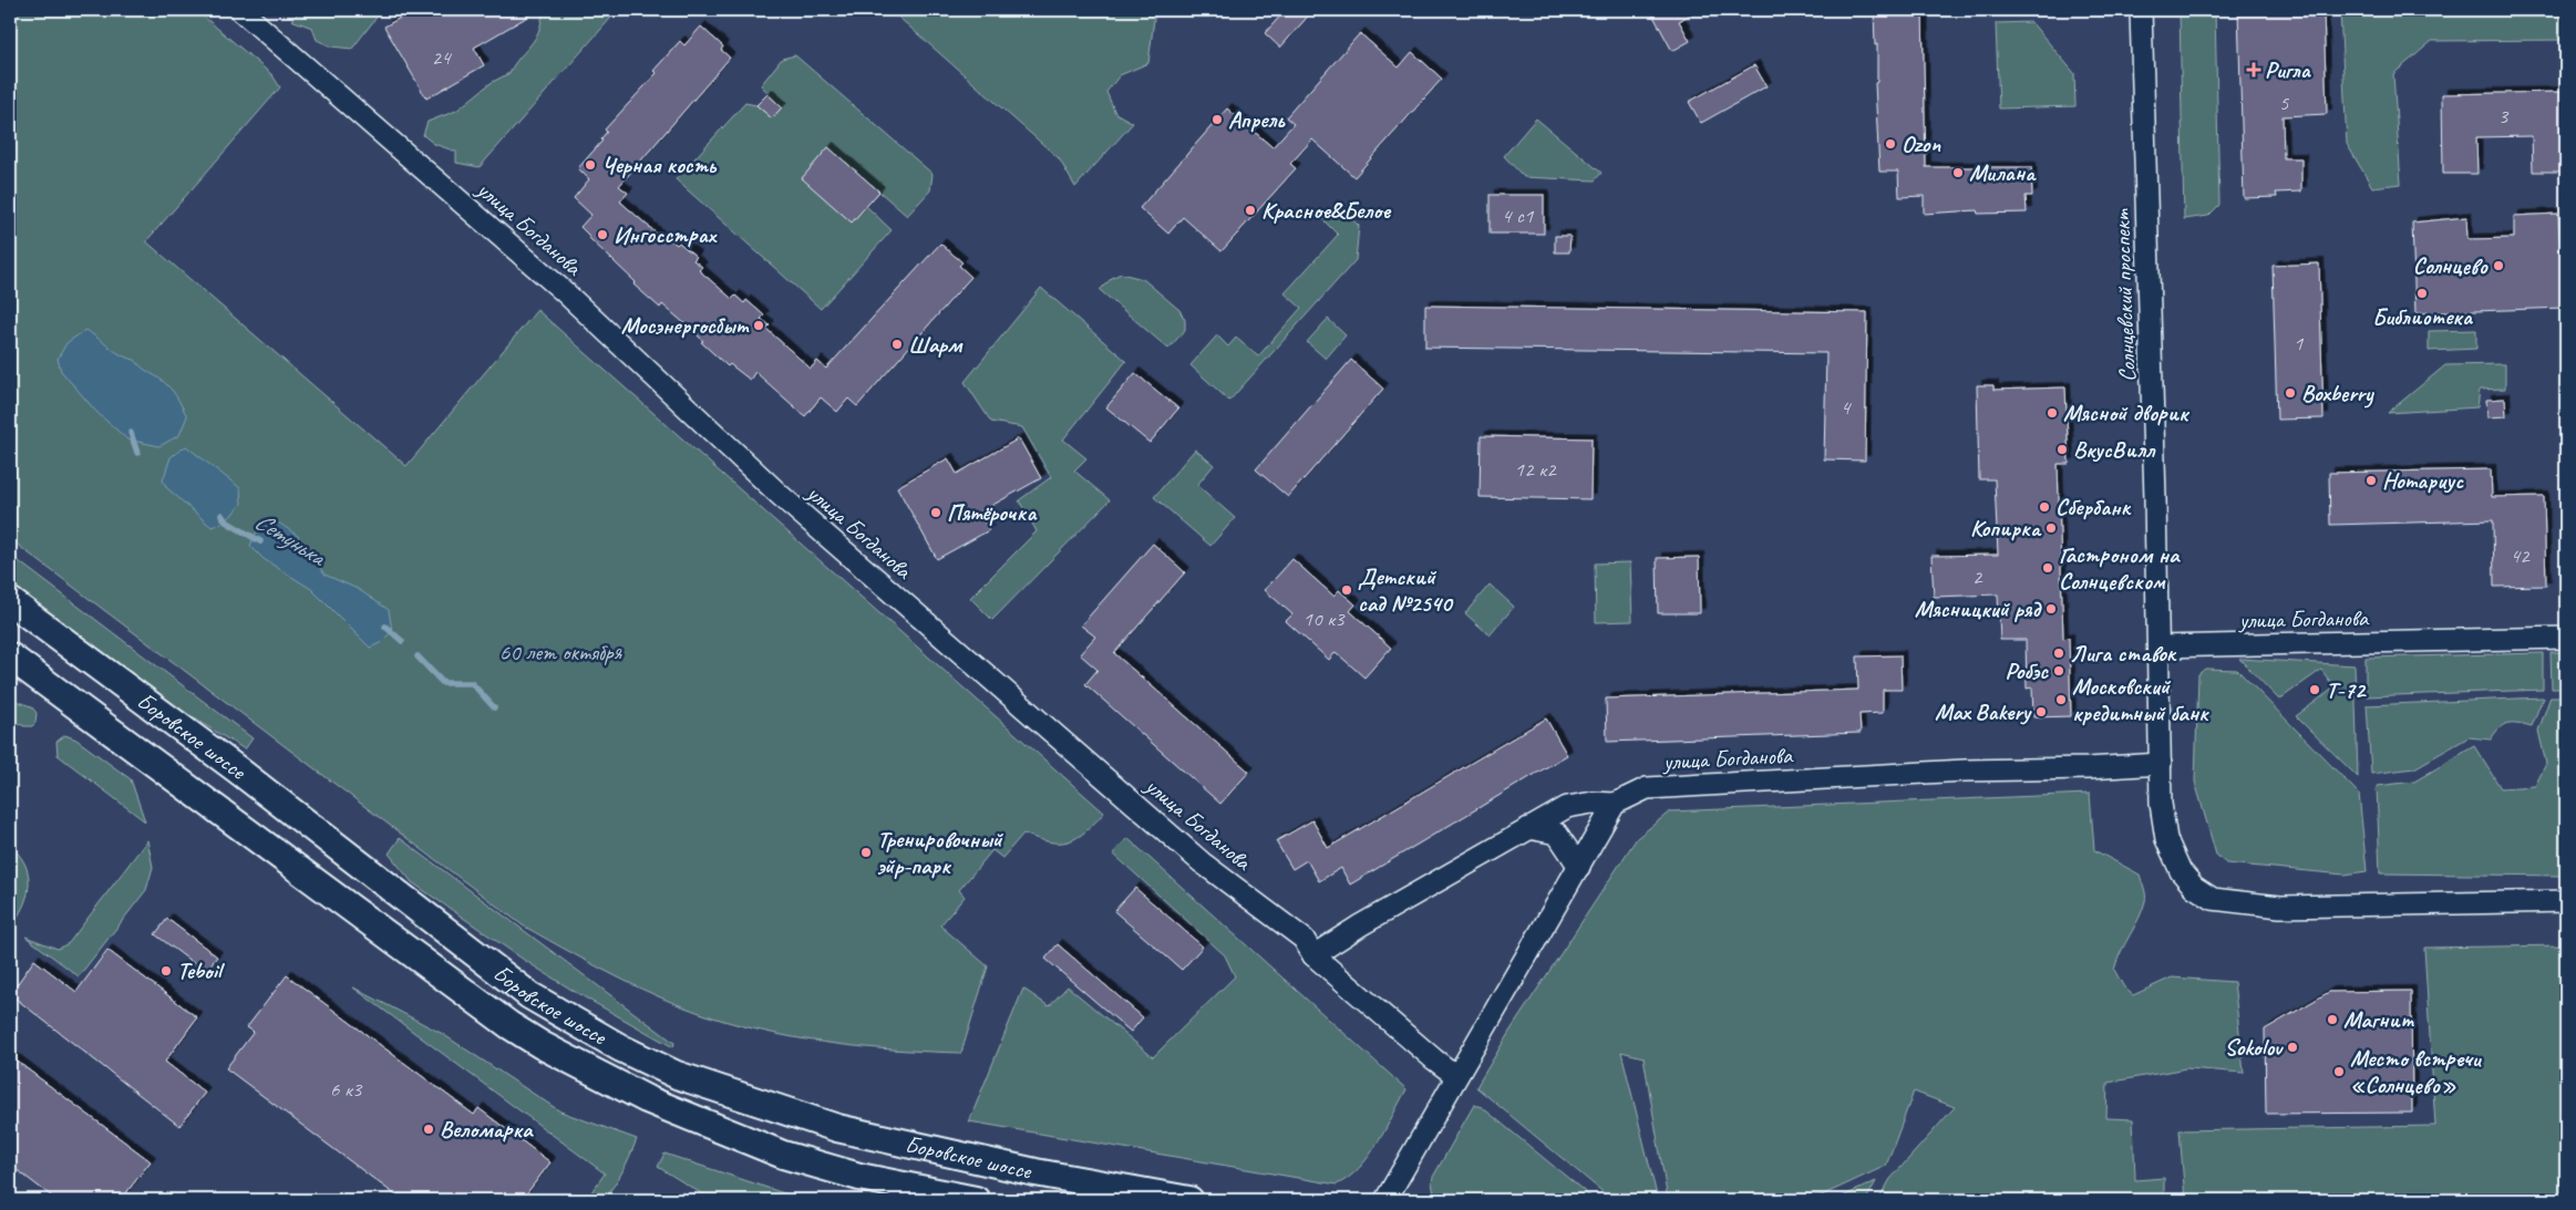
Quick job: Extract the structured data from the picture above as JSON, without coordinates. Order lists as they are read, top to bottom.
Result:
{
  "streets": {
    "main road": ["Боровское шоссе"],
    "street": ["улица Богданова", "Солнцевский проспект"]
  },
  "crossings": [
    ["улица Богданова", "Солнцевский проспект"]
  ],
  "water": ["Сетунька"],
  "parks": ["60 лет октября"],
  "places": {
    "health": ["Ригла"],
    "other": [
      "Апрель",
      "Ozon",
      "Черная кость",
      "Милана",
      "Красное&Белое",
      "Ингосстрах",
      "Солнцево",
      "Библиотека",
      "Мосэнергосбыт",
      "Шарм",
      "Boxberry",
      "Мясной дворик",
      "ВкусВилл",
      "Нотариус",
      "Сбербанк",
      "Пятёрочка",
      "Копирка",
      "Гастроном на Солнцевском",
      "Детский сад №2540",
      "Мясницкий ряд",
      "Лига ставок",
      "Робэс",
      "Т-72",
      "Московский кредитный банк",
      "Max Bakery",
      "Тренировочный эйр-парк",
      "Teboil",
      "Магнит",
      "Sokolov",
      "Место встречи «Солнцево»",
      "Веломарка"
    ]
  },
  "house_numbers": [
    "24",
    "5",
    "3",
    "4 с1",
    "1",
    "4",
    "12 к2",
    "42",
    "2",
    "10 к3",
    "6 к3"
  ]
}
